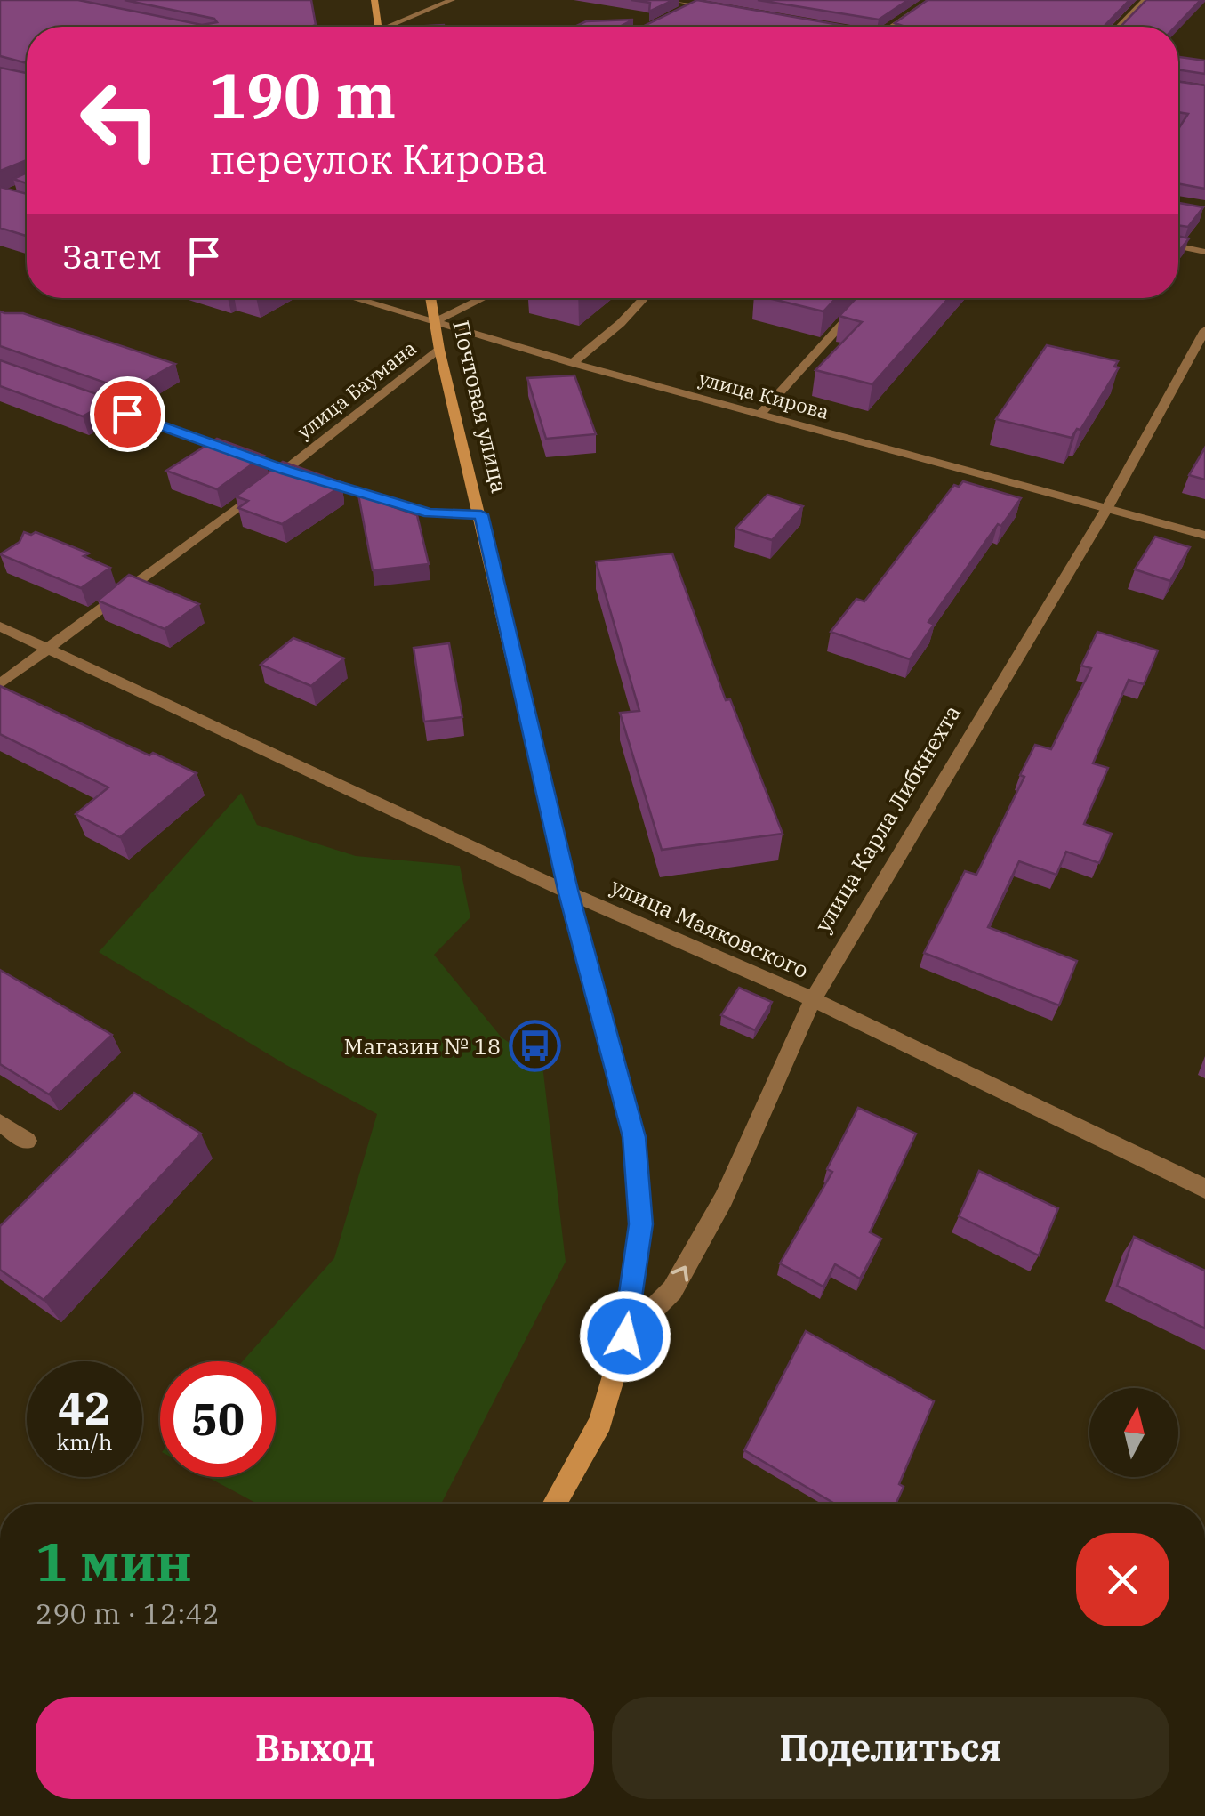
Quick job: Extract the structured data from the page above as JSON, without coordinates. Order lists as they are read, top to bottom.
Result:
{
  "streets": {
    "main road": ["Почтовая улица"],
    "street": [
      "улица Баумана",
      "улица Кирова",
      "улица Карла Либкнехта",
      "улица Маяковского"
    ]
  },
  "crossings": [
    ["улица Баумана", "улица Кирова"],
    ["улица Баумана", "Почтовая улица"],
    ["улица Баумана", "улица Маяковского"],
    ["улица Кирова", "Почтовая улица"],
    ["улица Кирова", "улица Карла Либкнехта"],
    ["Почтовая улица", "улица Карла Либкнехта"],
    ["Почтовая улица", "улица Маяковского"],
    ["улица Карла Либкнехта", "улица Маяковского"]
  ],
  "places": {
    "bus stop": ["Магазин № 18"]
  },
  "north": "top",
  "page": {
    "turn": ["190 m", "переулок Кирова"],
    "then": "Затем",
    "speed": "42 km/h",
    "limit": "50",
    "heading": ["1 мин", "290 m · 12:42"],
    "buttons": ["Выход", "Поделиться"]
  }
}
